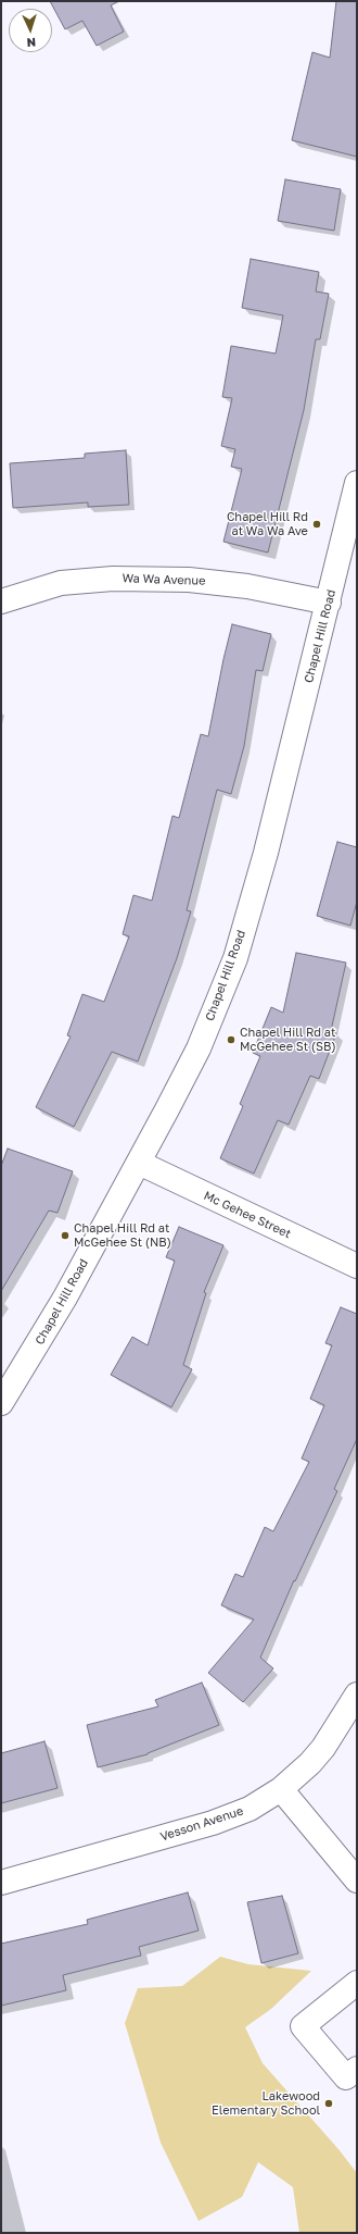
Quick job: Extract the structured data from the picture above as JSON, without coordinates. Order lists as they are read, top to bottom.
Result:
{
  "streets": {
    "street": [
      "Wa Wa Avenue",
      "Chapel Hill Road",
      "Mc Gehee Street",
      "Vesson Avenue"
    ]
  },
  "crossings": [
    ["Wa Wa Avenue", "Chapel Hill Road"],
    ["Chapel Hill Road", "Mc Gehee Street"]
  ],
  "places": [
    "Chapel Hill Rd at Wa Wa Ave",
    "Chapel Hill Rd at McGehee St (SB)",
    "Chapel Hill Rd at McGehee St (NB)",
    "Lakewood Elementary School"
  ],
  "north": "bottom"
}
